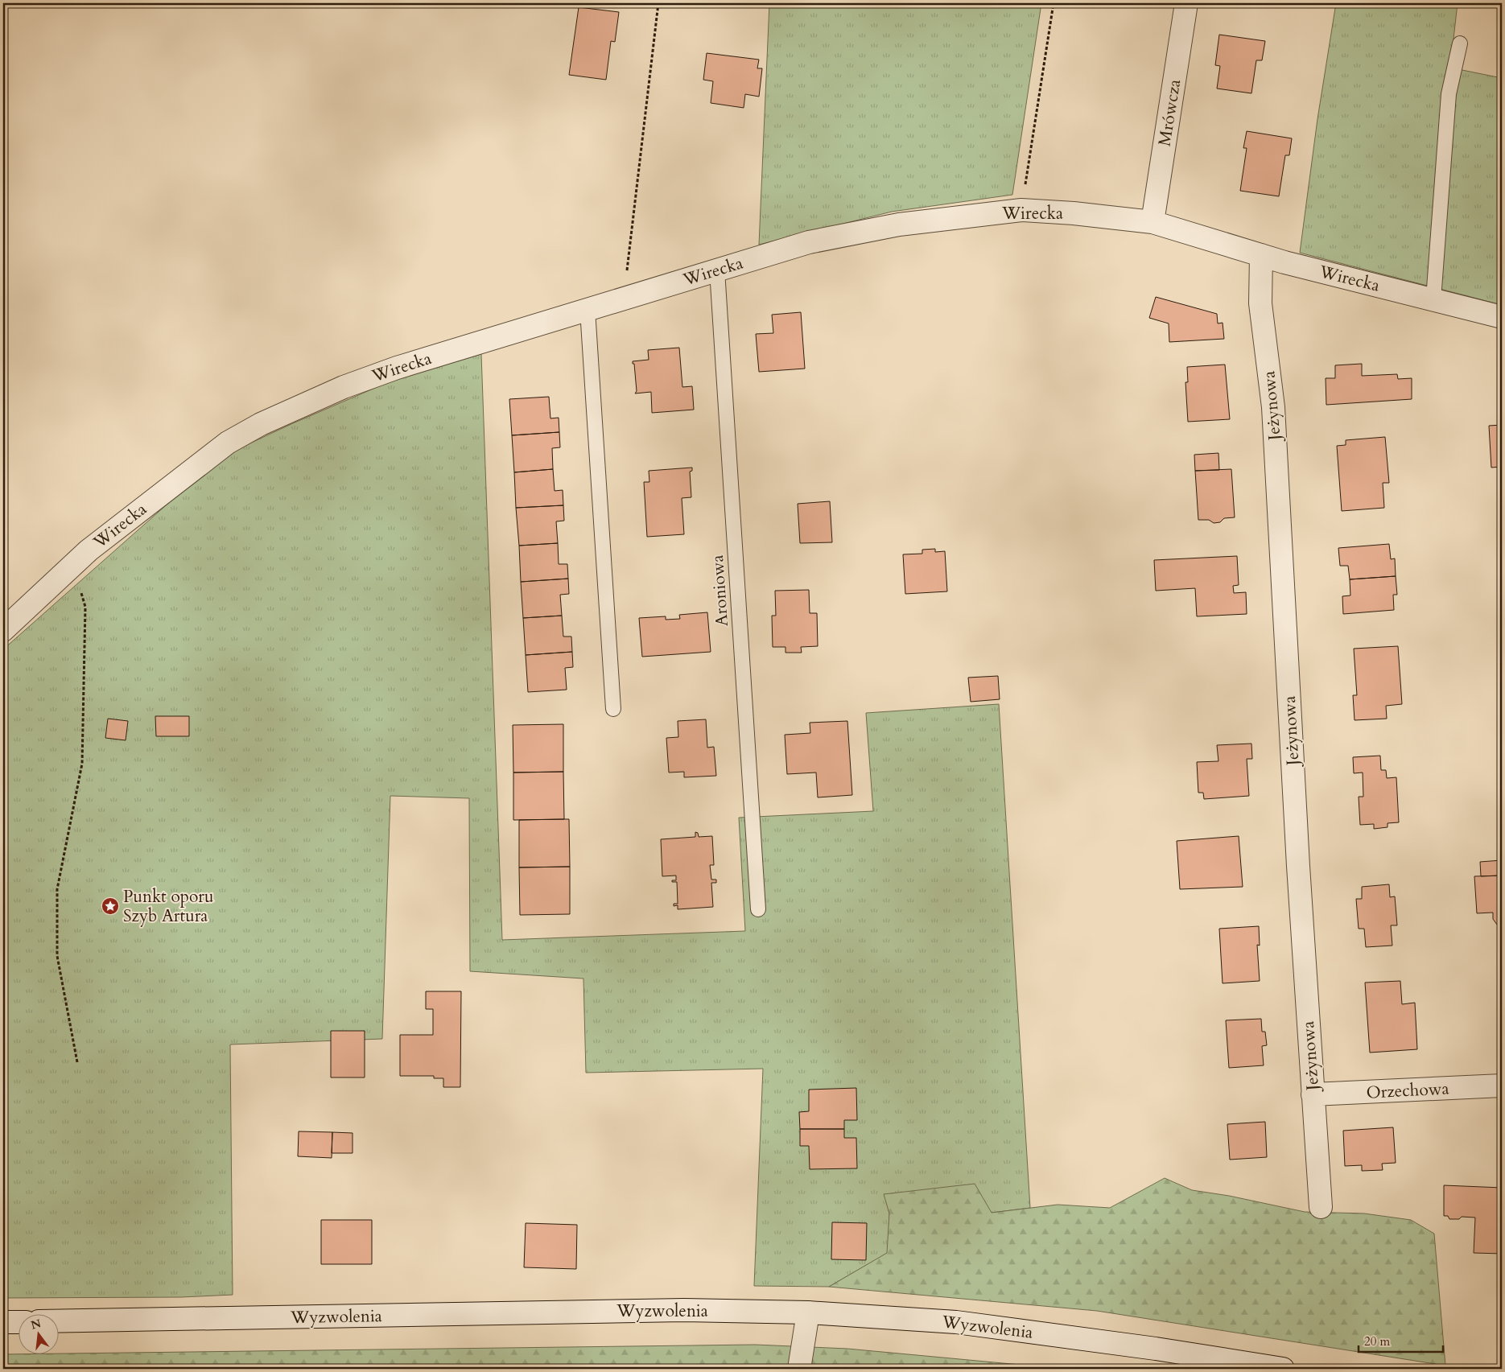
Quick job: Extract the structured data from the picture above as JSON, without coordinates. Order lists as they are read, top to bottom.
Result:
{
  "streets": {
    "street": [
      "Mrówcza",
      "Wirecka",
      "Jeżynowa",
      "Orzechowa",
      "Wyzwolenia"
    ],
    "lane": ["Aroniowa"]
  },
  "crossings": [
    ["Mrówcza", "Wirecka"],
    ["Wirecka", "Jeżynowa"],
    ["Wirecka", "Aroniowa"],
    ["Jeżynowa", "Orzechowa"]
  ],
  "places": {
    "place": ["Punkt oporu Szyb Artura"]
  },
  "scale_bar": "20 m",
  "north": "top"
}
